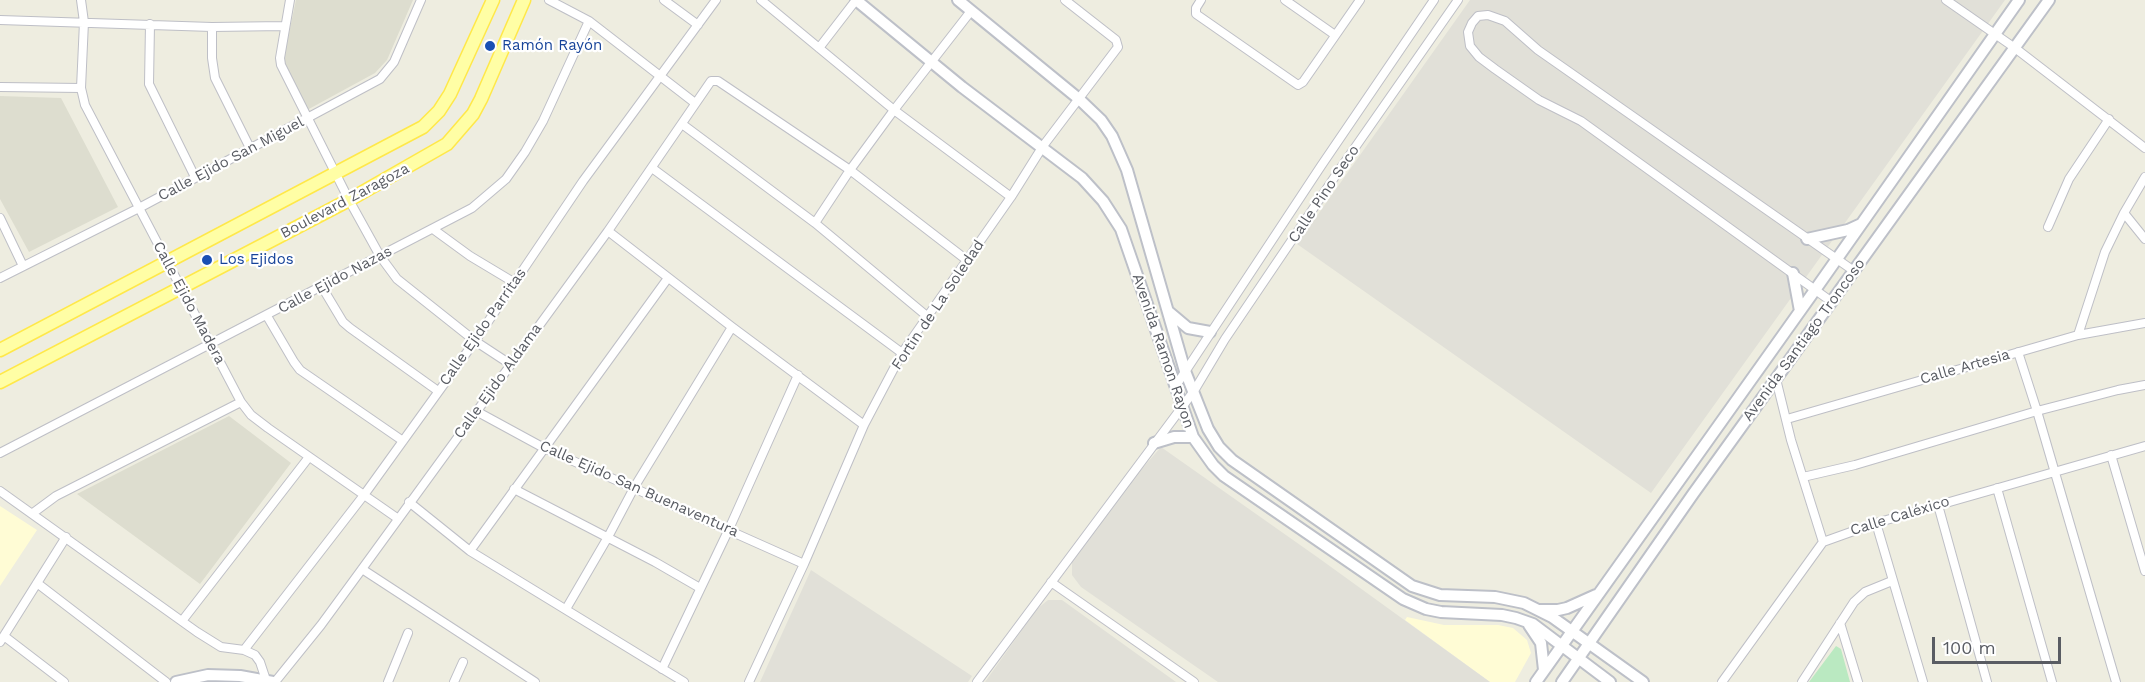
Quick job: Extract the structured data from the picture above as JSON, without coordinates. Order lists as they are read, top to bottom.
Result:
{
  "streets": {
    "main road": ["Boulevard Zaragoza", "Avenida Santiago Troncoso", "Avenida Ramon Rayon"],
    "street": [
      "Calle Ejido San Miguel",
      "Calle Pino Seco",
      "Calle Ejido Nazas",
      "Calle Ejido Madera",
      "Fortin de La Soledad",
      "Calle Ejido Parritas",
      "Calle Artesia",
      "Calle Ejido Aldama",
      "Calle Ejido San Buenaventura",
      "Calle Caléxico"
    ]
  },
  "crossings": [
    ["Calle Ejido San Miguel", "Calle Ejido Madera"],
    ["Calle Pino Seco", "Avenida Ramon Rayon"],
    ["Boulevard Zaragoza", "Calle Ejido Madera"],
    ["Calle Ejido Nazas", "Calle Ejido Madera"],
    ["Calle Ejido Madera", "Calle Ejido Parritas"],
    ["Calle Ejido Madera", "Calle Ejido Aldama"],
    ["Fortin de La Soledad", "Avenida Ramon Rayon"],
    ["Fortin de La Soledad", "Calle Ejido San Buenaventura"],
    ["Avenida Santiago Troncoso", "Avenida Ramon Rayon"],
    ["Calle Ejido Aldama", "Calle Ejido San Buenaventura"]
  ],
  "places": ["Ramón Rayón", "Los Ejidos"],
  "scale_bar": "100 m"
}
